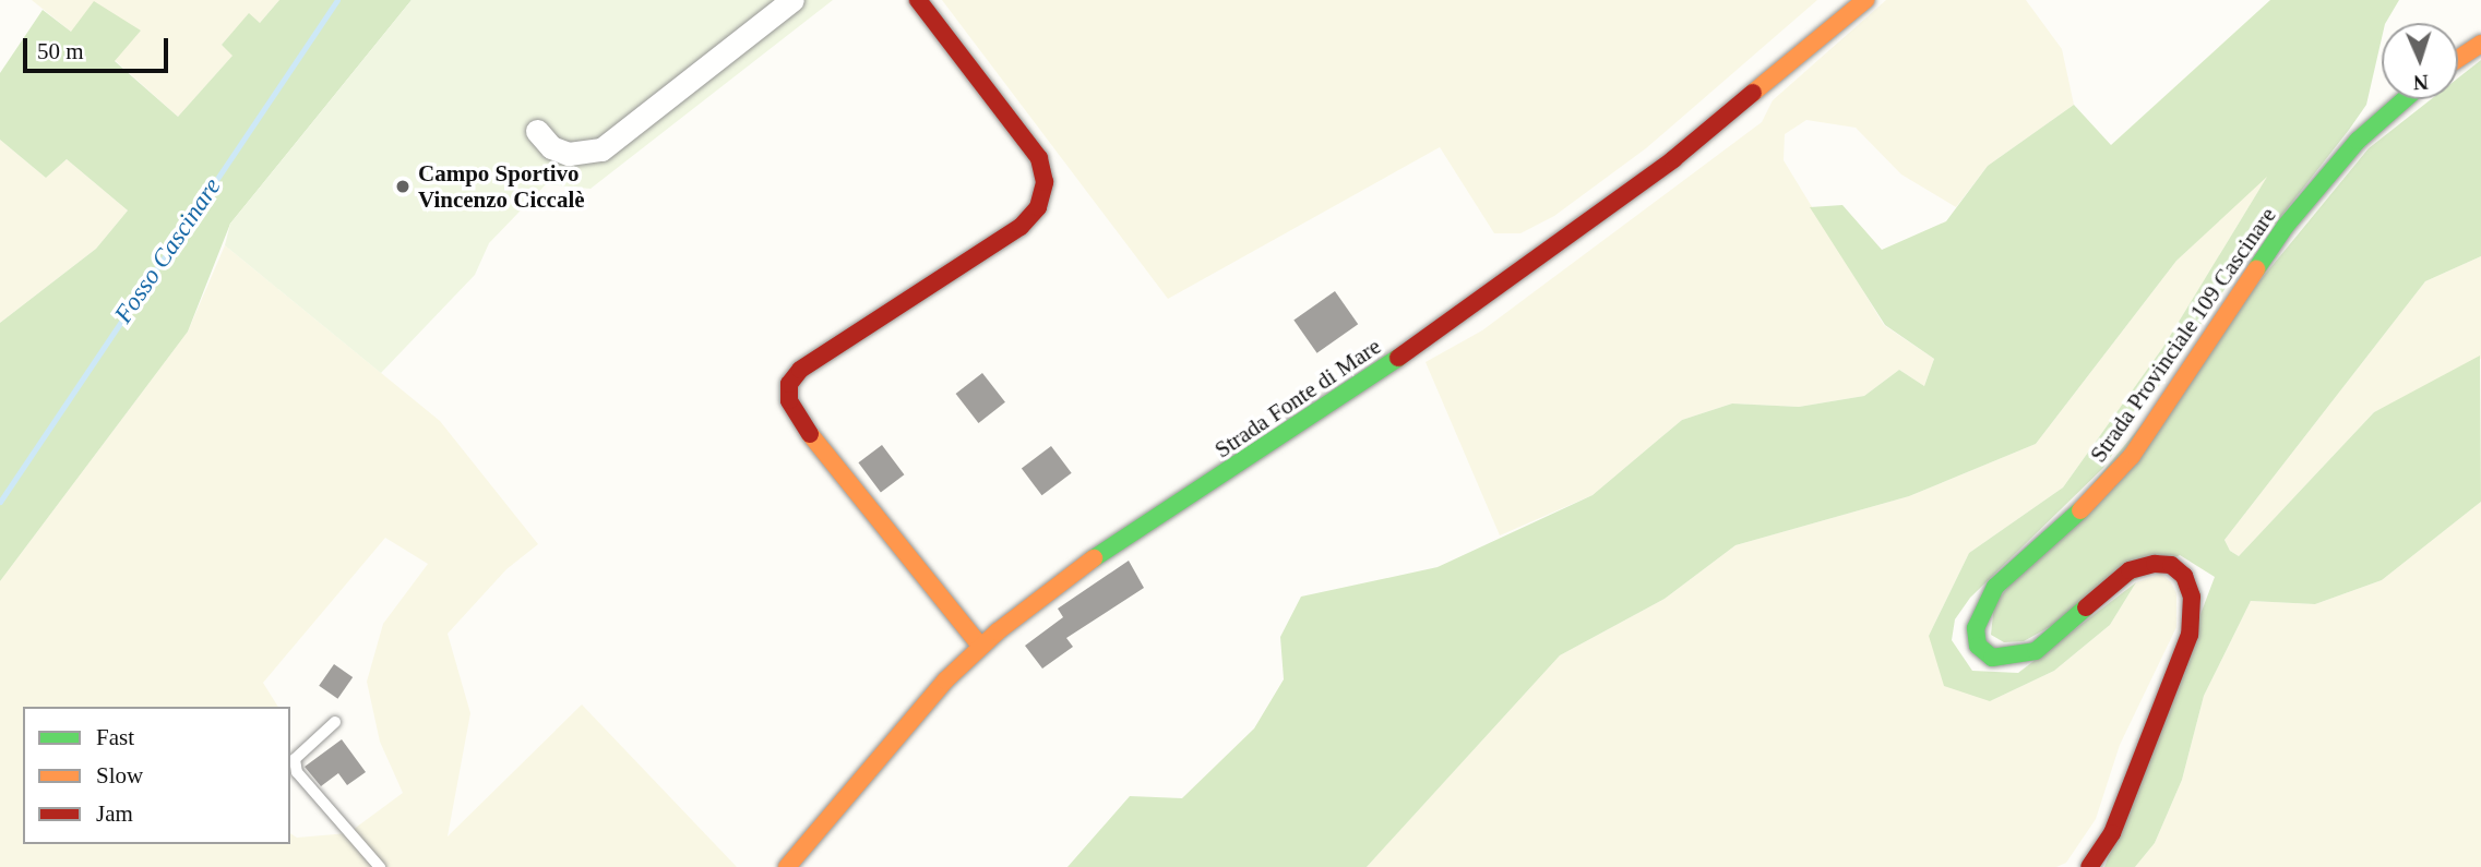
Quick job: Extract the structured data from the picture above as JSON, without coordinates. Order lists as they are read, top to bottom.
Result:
{
  "streets": {
    "street": ["Strada Provinciale 109 Cascinare", "Strada Fonte di Mare"]
  },
  "water": ["Fosso Cascinare"],
  "places": ["Campo Sportivo Vincenzo Ciccalè"],
  "legend": ["Fast", "Slow", "Jam"],
  "scale_bar": "50 m",
  "north": "bottom"
}
